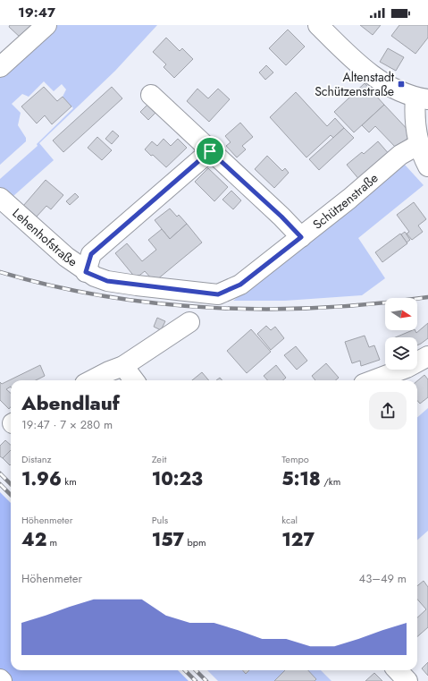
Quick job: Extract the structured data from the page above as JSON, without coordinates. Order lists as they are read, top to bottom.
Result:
{
  "streets": {
    "street": ["Schützenstraße", "Lehenhofstraße"]
  },
  "crossings": [
    ["Schützenstraße", "Lehenhofstraße"]
  ],
  "places": {
    "transit": ["Altenstadt Schützenstraße"]
  },
  "north": "right",
  "page": {
    "status": "19:47",
    "heading": ["Abendlauf", "19:47 · 7 × 280 m"],
    "stats": [
      ["Distanz", "1.96 km"],
      ["Zeit", "10:23"],
      ["Tempo", "5:18 /km"],
      ["Höhenmeter", "42 m"],
      ["Puls", "157 bpm"],
      ["kcal", "127"]
    ],
    "chart": ["Höhenmeter", "43–49 m"]
  }
}
